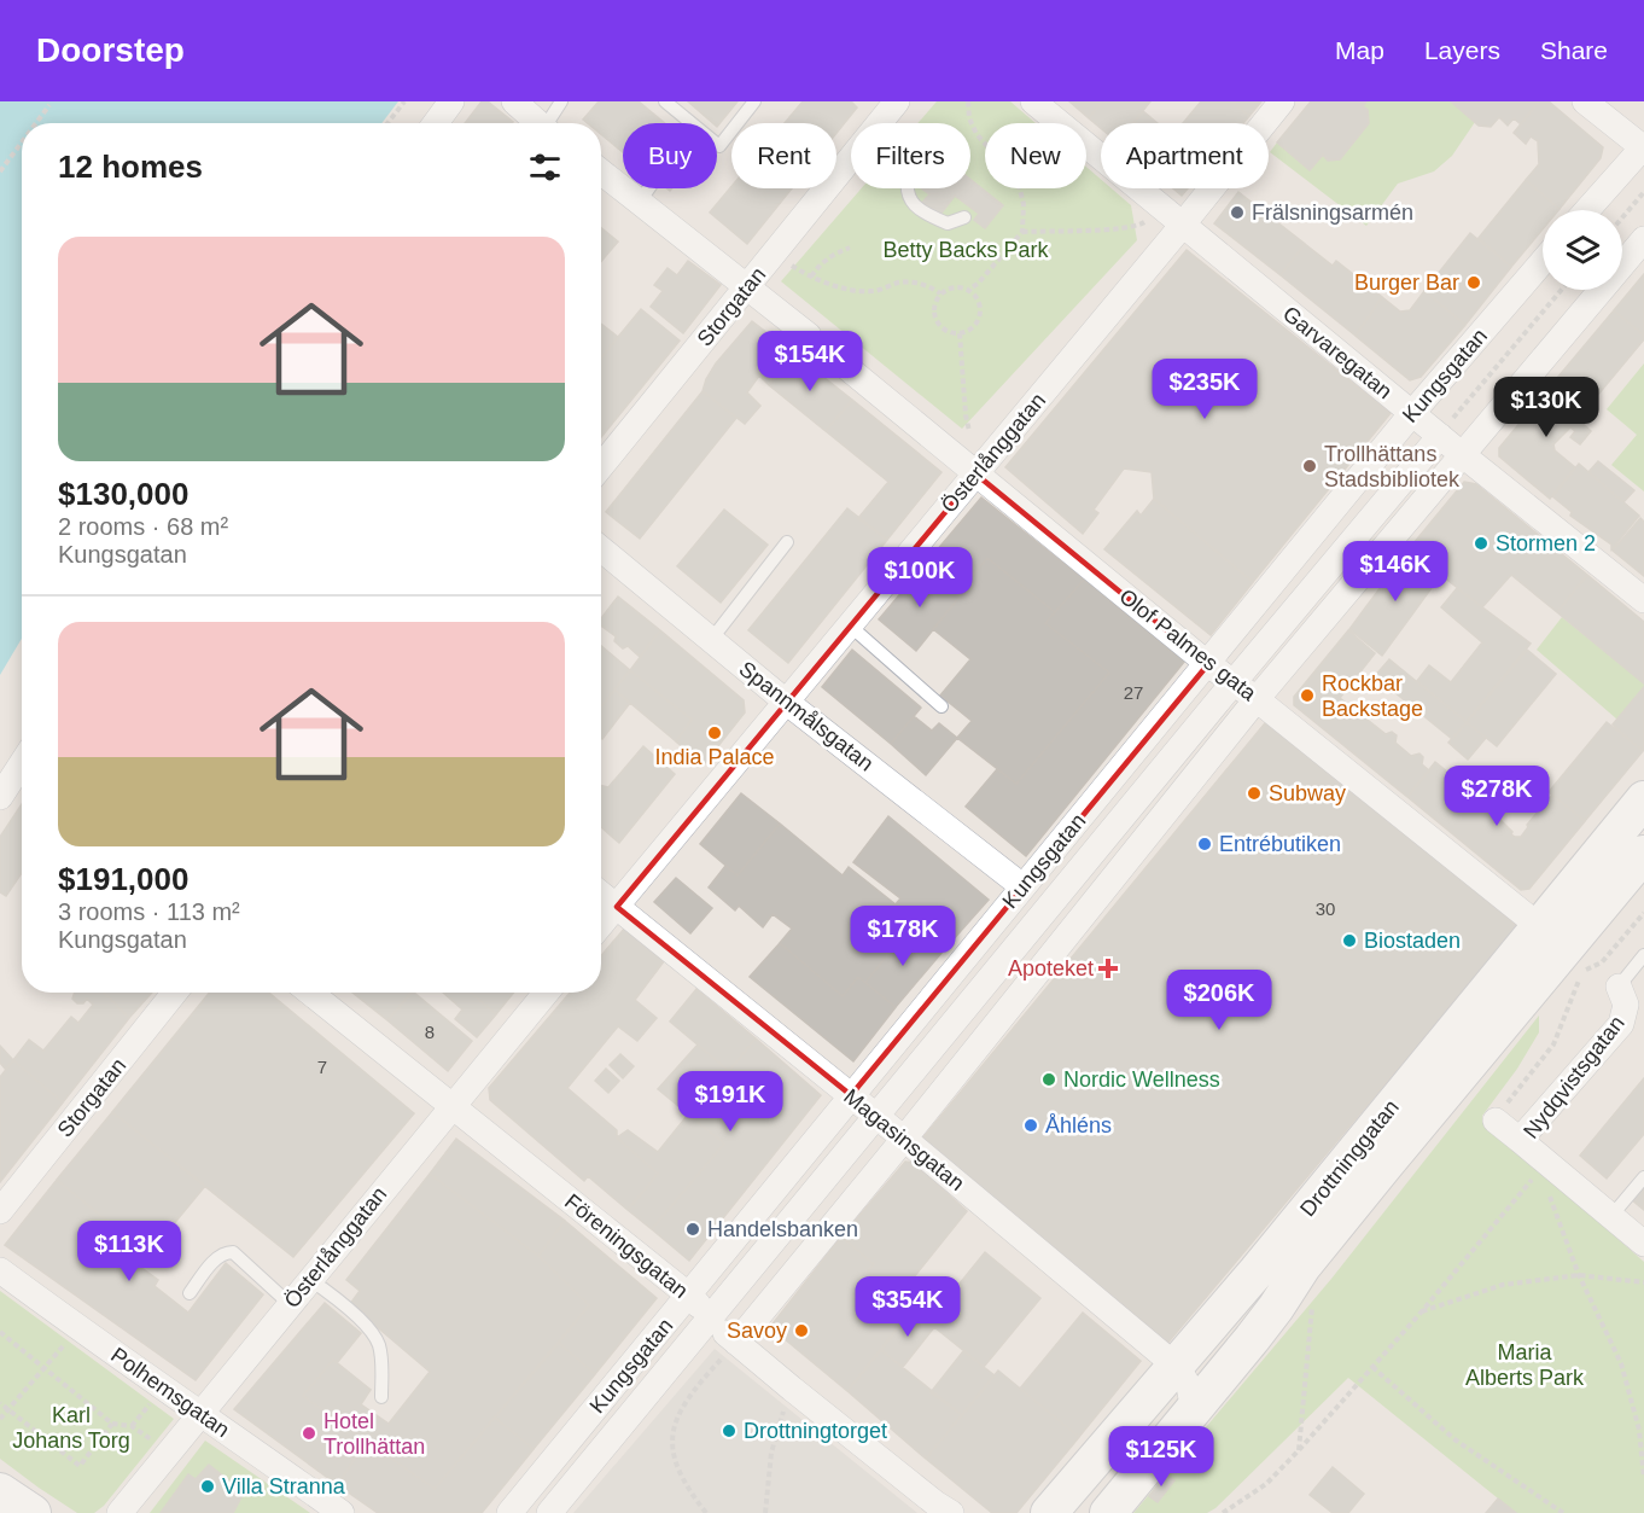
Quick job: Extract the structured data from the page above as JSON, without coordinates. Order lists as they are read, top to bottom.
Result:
{
  "streets": {
    "street": [
      "Storgatan",
      "Garvaregatan",
      "Kungsgatan",
      "Österlånggatan",
      "Olof Palmes gata",
      "Spannmålsgatan",
      "Nydqvistsgatan",
      "Magasinsgatan",
      "Drottninggatan",
      "Föreningsgatan",
      "Polhemsgatan"
    ]
  },
  "crossings": [
    ["Garvaregatan", "Kungsgatan"],
    ["Garvaregatan", "Österlånggatan"],
    ["Kungsgatan", "Olof Palmes gata"],
    ["Kungsgatan", "Spannmålsgatan"],
    ["Kungsgatan", "Magasinsgatan"],
    ["Kungsgatan", "Föreningsgatan"],
    ["Österlånggatan", "Olof Palmes gata"],
    ["Österlånggatan", "Spannmålsgatan"],
    ["Österlånggatan", "Magasinsgatan"],
    ["Österlånggatan", "Föreningsgatan"],
    ["Österlånggatan", "Polhemsgatan"],
    ["Olof Palmes gata", "Drottninggatan"],
    ["Magasinsgatan", "Drottninggatan"]
  ],
  "parks": ["Betty Backs Park", "Maria Alberts Park", "Karl Johans Torg"],
  "places": {
    "other": [
      "Frälsningsarmén",
      "Burger Bar",
      "Trollhättans Stadsbibliotek",
      "Stormen 2",
      "Rockbar Backstage",
      "India Palace",
      "Subway",
      "Entrébutiken",
      "Biostaden",
      "Nordic Wellness",
      "Åhléns",
      "Handelsbanken",
      "Savoy",
      "Drottningtorget",
      "Hotel Trollhättan",
      "Villa Stranna"
    ],
    "health": ["Apoteket"]
  },
  "house_numbers": [
    "27",
    "30",
    "8",
    "7"
  ],
  "page": {
    "header": "Doorstep",
    "nav": ["Map", "Layers", "Share"],
    "chip": [
      "Buy",
      "Rent",
      "Filters",
      "New",
      "Apartment"
    ],
    "heading": "12 homes",
    "list": [
      {
        "name": "$130,000",
        "note": "2 rooms · 68 m² · Kungsgatan"
      },
      {
        "name": "$191,000",
        "note": "3 rooms · 113 m² · Kungsgatan"
      }
    ],
    "price": [
      "$154K",
      "$235K",
      "$130K",
      "$146K",
      "$100K",
      "$278K",
      "$178K",
      "$206K",
      "$191K",
      "$113K",
      "$354K",
      "$125K"
    ]
  }
}
